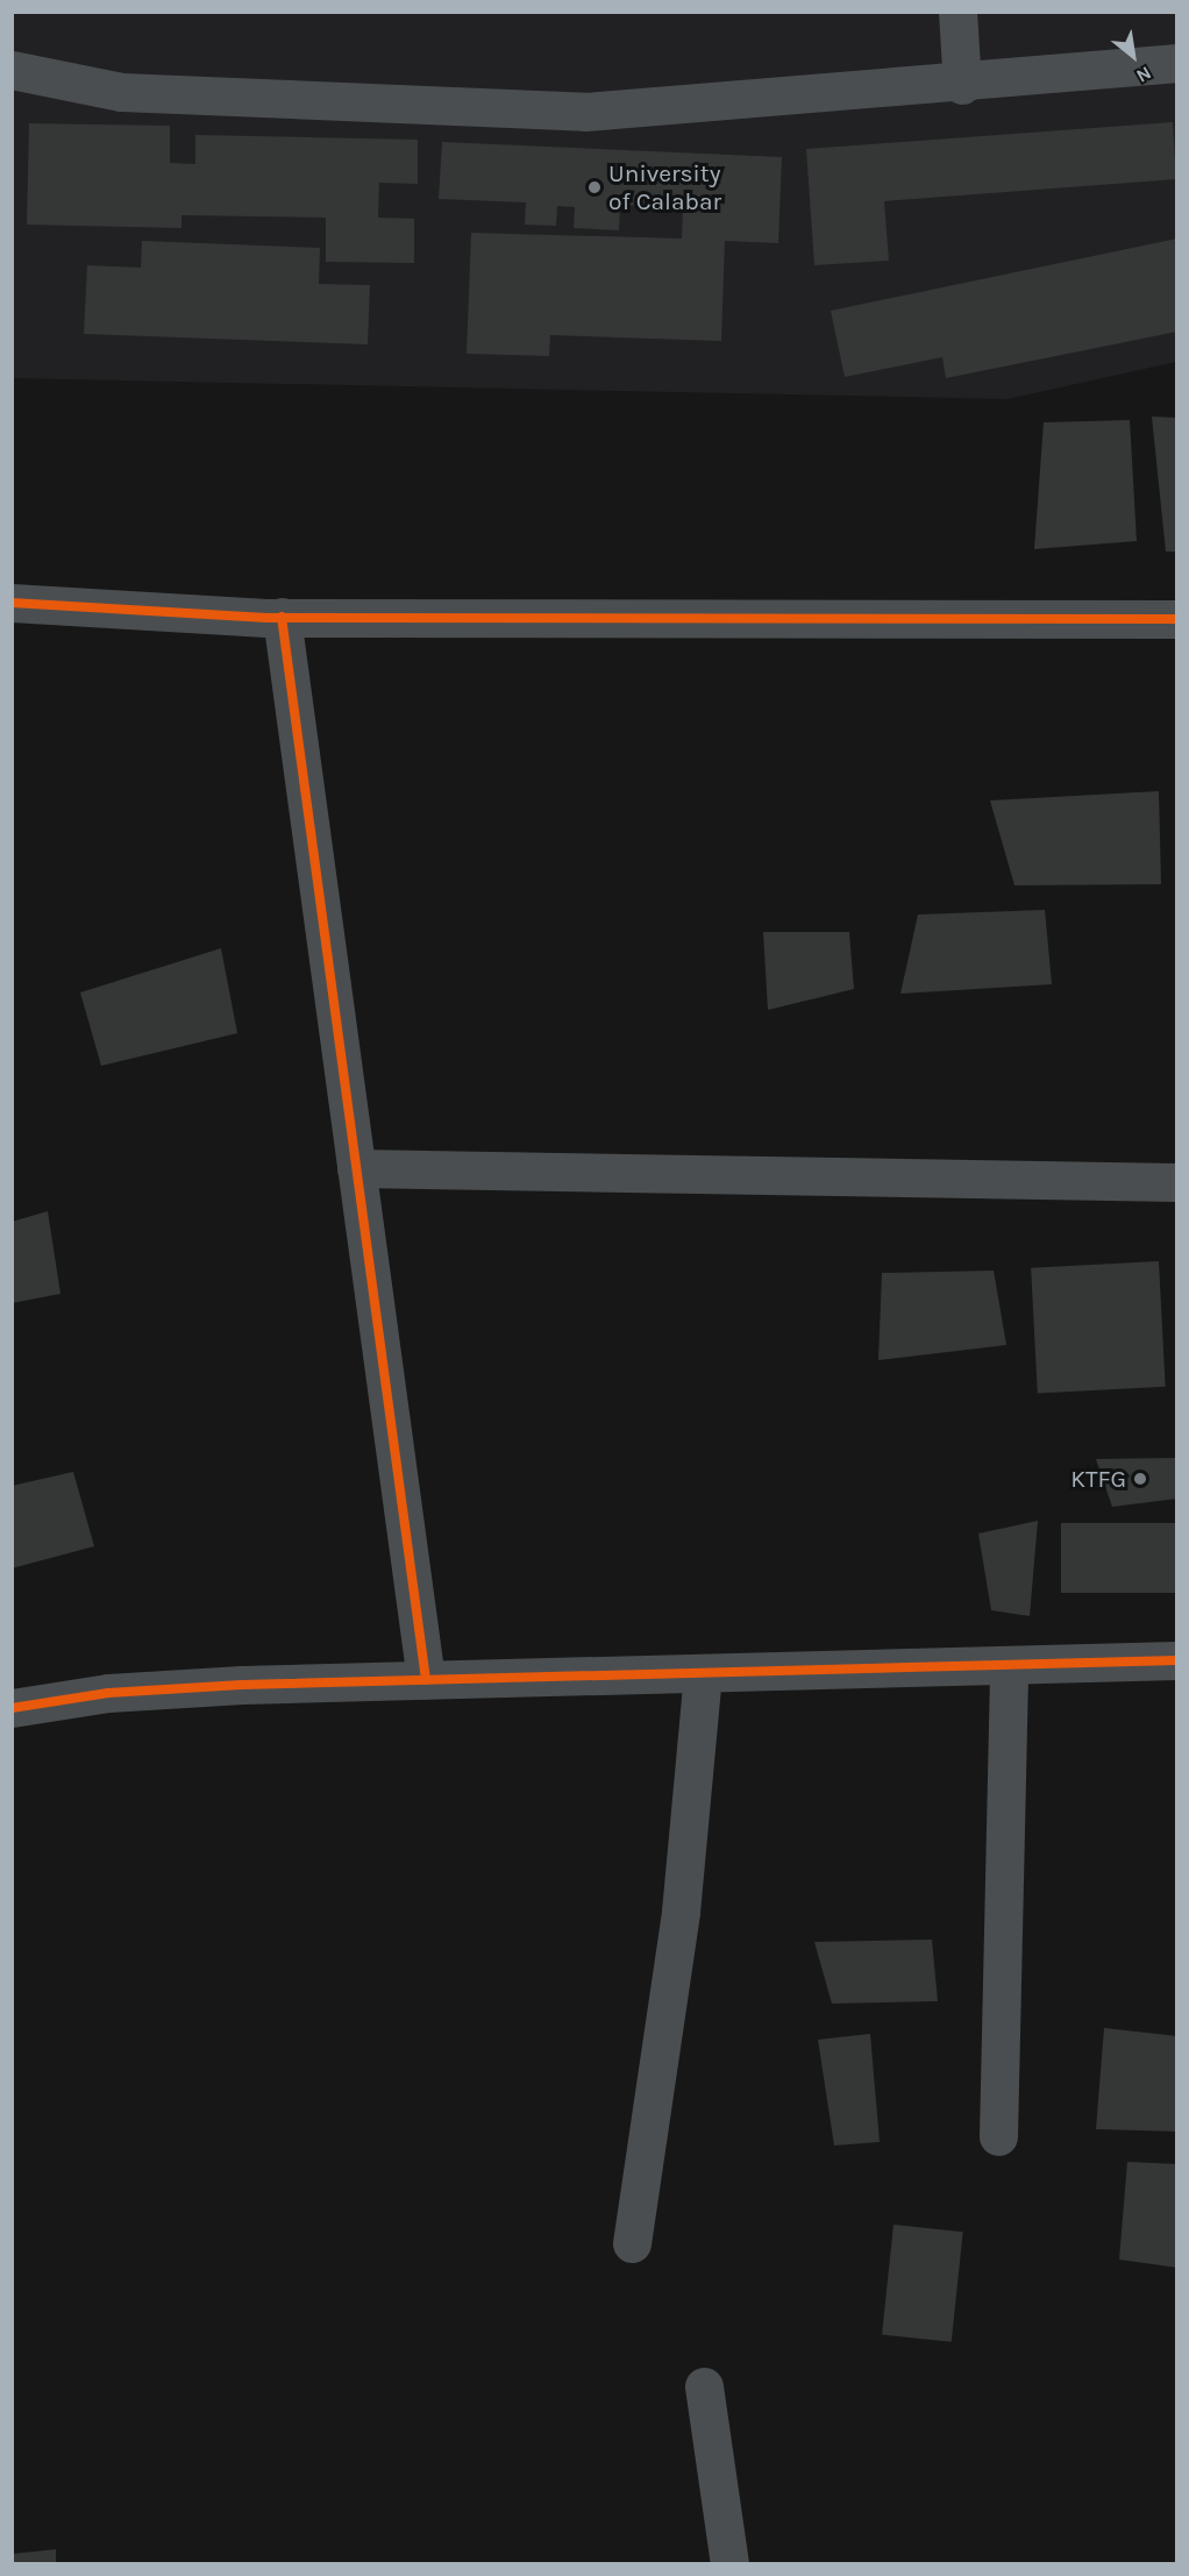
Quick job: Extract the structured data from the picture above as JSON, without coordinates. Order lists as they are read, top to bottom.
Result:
{
  "places": ["University of Calabar", "KTFG"],
  "north": "bottom right"
}
